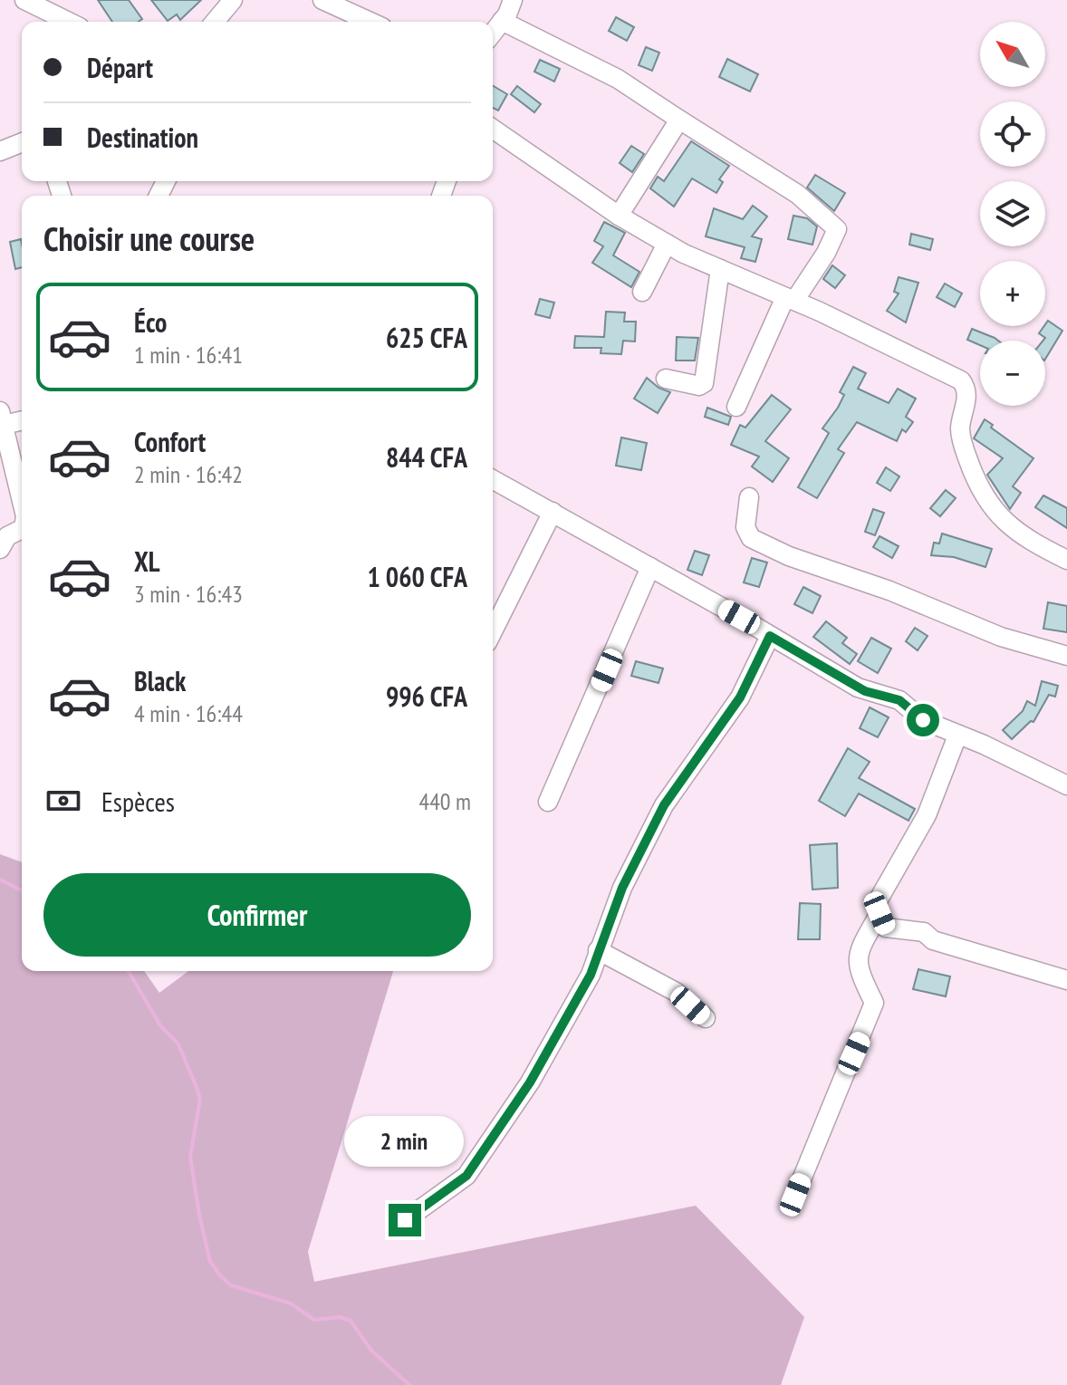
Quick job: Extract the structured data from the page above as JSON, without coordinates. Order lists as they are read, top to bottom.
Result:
{
  "north": "top left",
  "page": {
    "map_buttons": ["+", "−"],
    "banner": ["Départ", "Destination"],
    "heading": "Choisir une course",
    "list": [
      {
        "name": "Éco",
        "note": "1 min · 16:41",
        "value": "625 CFA"
      },
      {
        "name": "Confort",
        "note": "2 min · 16:42",
        "value": "844 CFA"
      },
      {
        "name": "XL",
        "note": "3 min · 16:43",
        "value": "1 060 CFA"
      },
      {
        "name": "Black",
        "note": "4 min · 16:44",
        "value": "996 CFA"
      }
    ],
    "pay": ["Espèces", "440 m"],
    "buttons": "Confirmer",
    "bubble": "2 min"
  }
}
